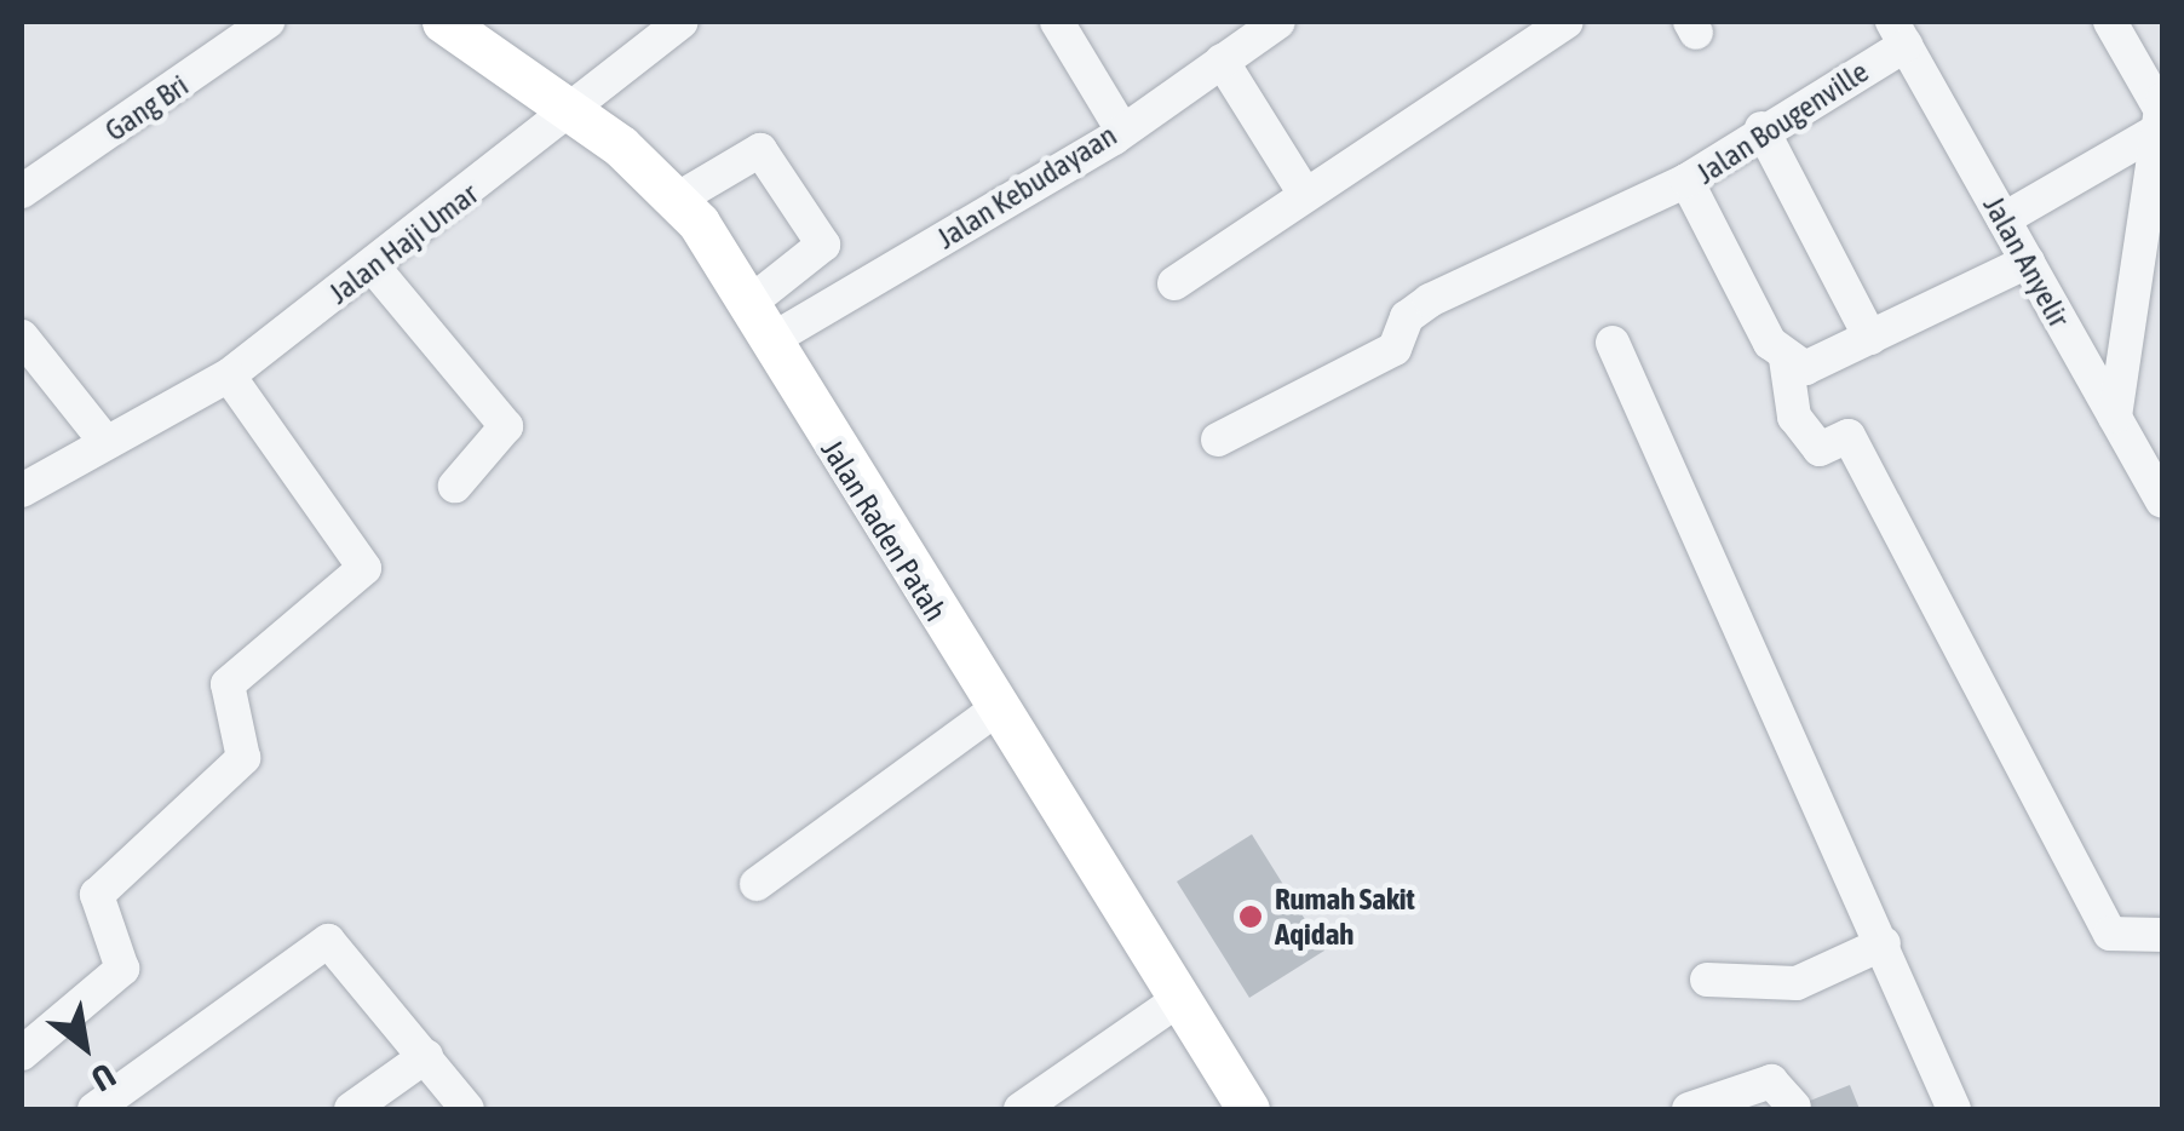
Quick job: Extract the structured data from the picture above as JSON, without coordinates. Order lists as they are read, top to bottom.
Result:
{
  "streets": {
    "main road": ["Jalan Raden Patah"],
    "street": [
      "Gang Bri",
      "Jalan Bougenville",
      "Jalan Kebudayaan",
      "Jalan Haji Umar",
      "Jalan Anyelir"
    ]
  },
  "crossings": [
    ["Jalan Bougenville", "Jalan Anyelir"],
    ["Jalan Kebudayaan", "Jalan Raden Patah"],
    ["Jalan Haji Umar", "Jalan Raden Patah"]
  ],
  "places": ["Rumah Sakit Aqidah"],
  "north": "bottom right"
}
